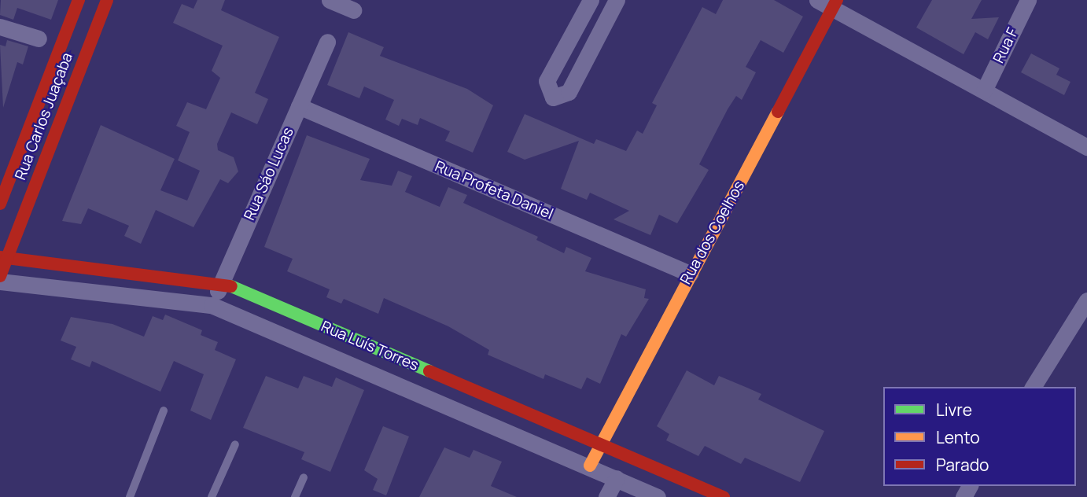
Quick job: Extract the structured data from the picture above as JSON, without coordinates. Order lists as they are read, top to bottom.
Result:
{
  "streets": {
    "street": [
      "Rua F",
      "Rua Carlos Juaçaba",
      "Rua Sáo Lucas",
      "Rua Profeta Daniel",
      "Rua dos Coelhos",
      "Rua Luís Torres"
    ]
  },
  "crossings": [
    ["Rua Carlos Juaçaba", "Rua Luís Torres"],
    ["Rua Sáo Lucas", "Rua Profeta Daniel"],
    ["Rua Sáo Lucas", "Rua Luís Torres"],
    ["Rua Profeta Daniel", "Rua dos Coelhos"],
    ["Rua dos Coelhos", "Rua Luís Torres"]
  ],
  "legend": ["Livre", "Lento", "Parado"]
}
